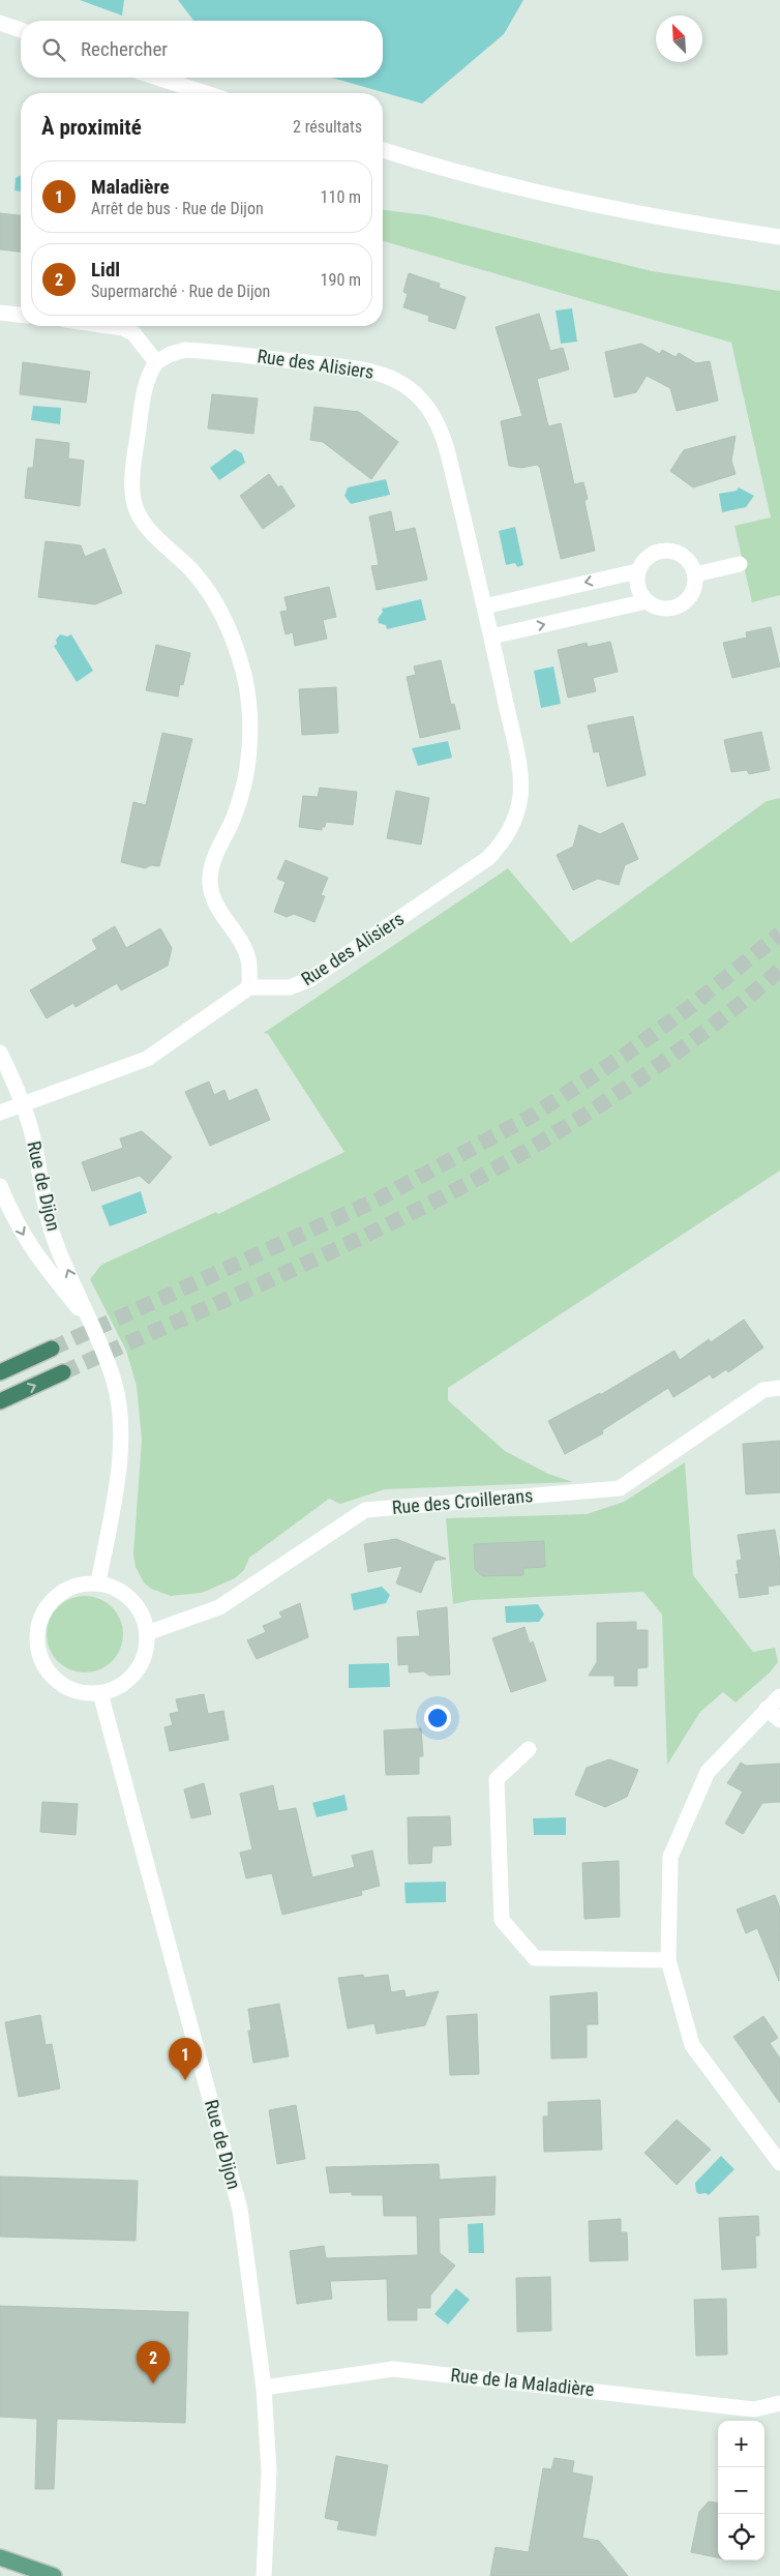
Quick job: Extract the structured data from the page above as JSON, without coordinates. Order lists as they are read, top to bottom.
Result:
{
  "streets": {
    "street": [
      "Rue des Alisiers",
      "Rue de Dijon",
      "Rue des Croillerans",
      "Rue de la Maladière"
    ]
  },
  "crossings": [
    ["Rue de Dijon", "Rue des Croillerans"],
    ["Rue de Dijon", "Rue de la Maladière"]
  ],
  "north": "top left",
  "page": {
    "search": "Rechercher",
    "heading": ["À proximité", "2 résultats"],
    "list": [
      {
        "mark": "1",
        "name": "Maladière",
        "note": "Arrêt de bus · Rue de Dijon",
        "value": "110 m"
      },
      {
        "mark": "2",
        "name": "Lidl",
        "note": "Supermarché · Rue de Dijon",
        "value": "190 m"
      }
    ],
    "pins": ["1", "2"],
    "map_buttons": ["+", "−"]
  }
}
